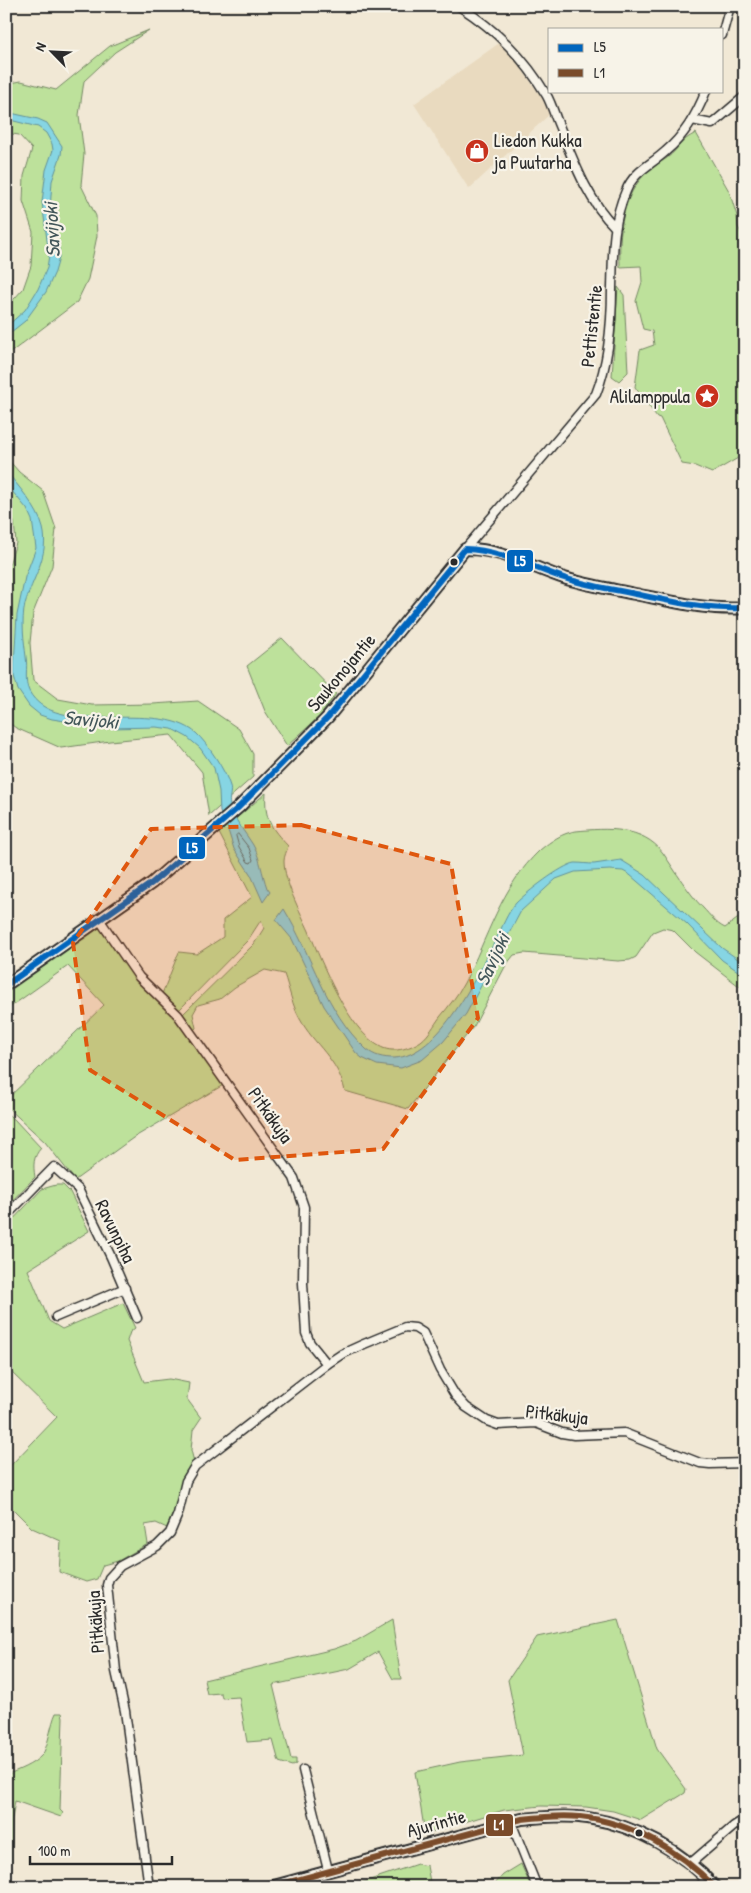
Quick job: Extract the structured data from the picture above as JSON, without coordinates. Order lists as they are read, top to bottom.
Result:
{
  "streets": {
    "street": [
      "Pettistentie",
      "Saukonojantie",
      "Pitkäkuja",
      "Ravunpiha",
      "Ajurintie"
    ]
  },
  "crossings": [
    ["Pettistentie", "Saukonojantie"],
    ["Saukonojantie", "Pitkäkuja"]
  ],
  "water": ["Savijoki"],
  "places": {
    "shop": ["Liedon Kukka ja Puutarha"],
    "place": ["Alilamppula"]
  },
  "lines": ["transit line L5", "transit line L1"],
  "legend": ["L5", "L1"],
  "scale_bar": "100 m",
  "north": "top left"
}
